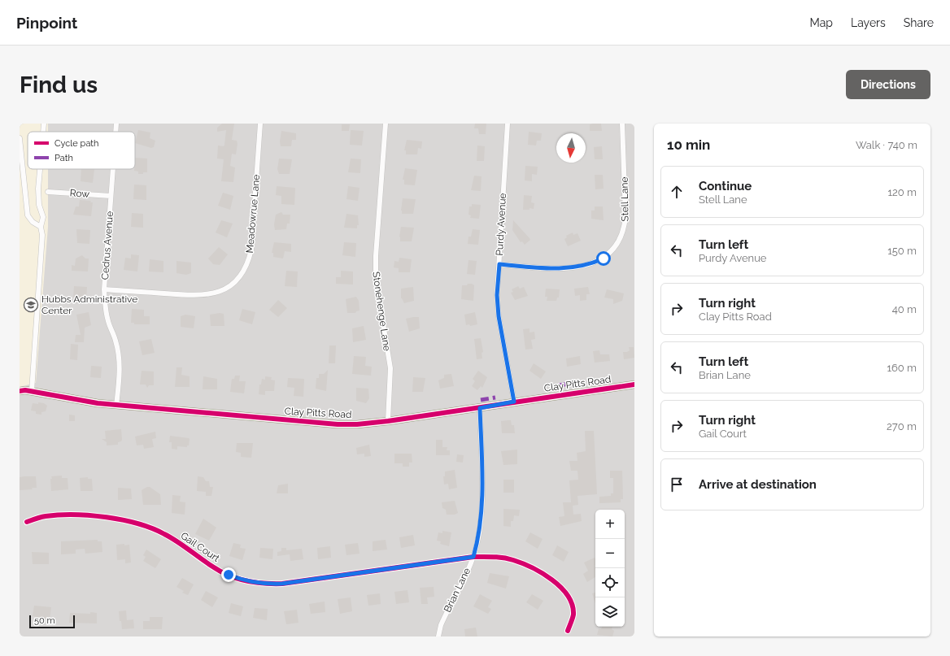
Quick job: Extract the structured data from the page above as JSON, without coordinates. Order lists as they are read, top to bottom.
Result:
{
  "streets": {
    "street": [
      "Row",
      "Stell Lane",
      "Meadowrue Lane",
      "Purdy Avenue",
      "Cedrus Avenue",
      "Stonehenge Lane",
      "Clay Pitts Road",
      "Gail Court",
      "Brian Lane"
    ]
  },
  "crossings": [
    ["Row", "Cedrus Avenue"],
    ["Stell Lane", "Purdy Avenue"],
    ["Meadowrue Lane", "Cedrus Avenue"],
    ["Purdy Avenue", "Clay Pitts Road"],
    ["Cedrus Avenue", "Clay Pitts Road"],
    ["Stonehenge Lane", "Clay Pitts Road"],
    ["Clay Pitts Road", "Brian Lane"],
    ["Gail Court", "Brian Lane"]
  ],
  "places": {
    "school or university": ["Hubbs Administrative Center"]
  },
  "legend": ["Cycle path", "Path"],
  "scale_bar": "50 m",
  "north": "bottom",
  "page": {
    "header": "Pinpoint",
    "nav": ["Map", "Layers", "Share"],
    "buttons": "Directions",
    "title": "Find us",
    "heading": ["10 min", "Walk · 740 m"],
    "list": [
      ["Continue", "Stell Lane", "120 m"],
      ["Turn left", "Purdy Avenue", "150 m"],
      ["Turn right", "Clay Pitts Road", "40 m"],
      ["Turn left", "Brian Lane", "160 m"],
      ["Turn right", "Gail Court", "270 m"],
      "Arrive at destination"
    ],
    "map_buttons": ["+", "−"],
    "scale": "50 m"
  }
}
